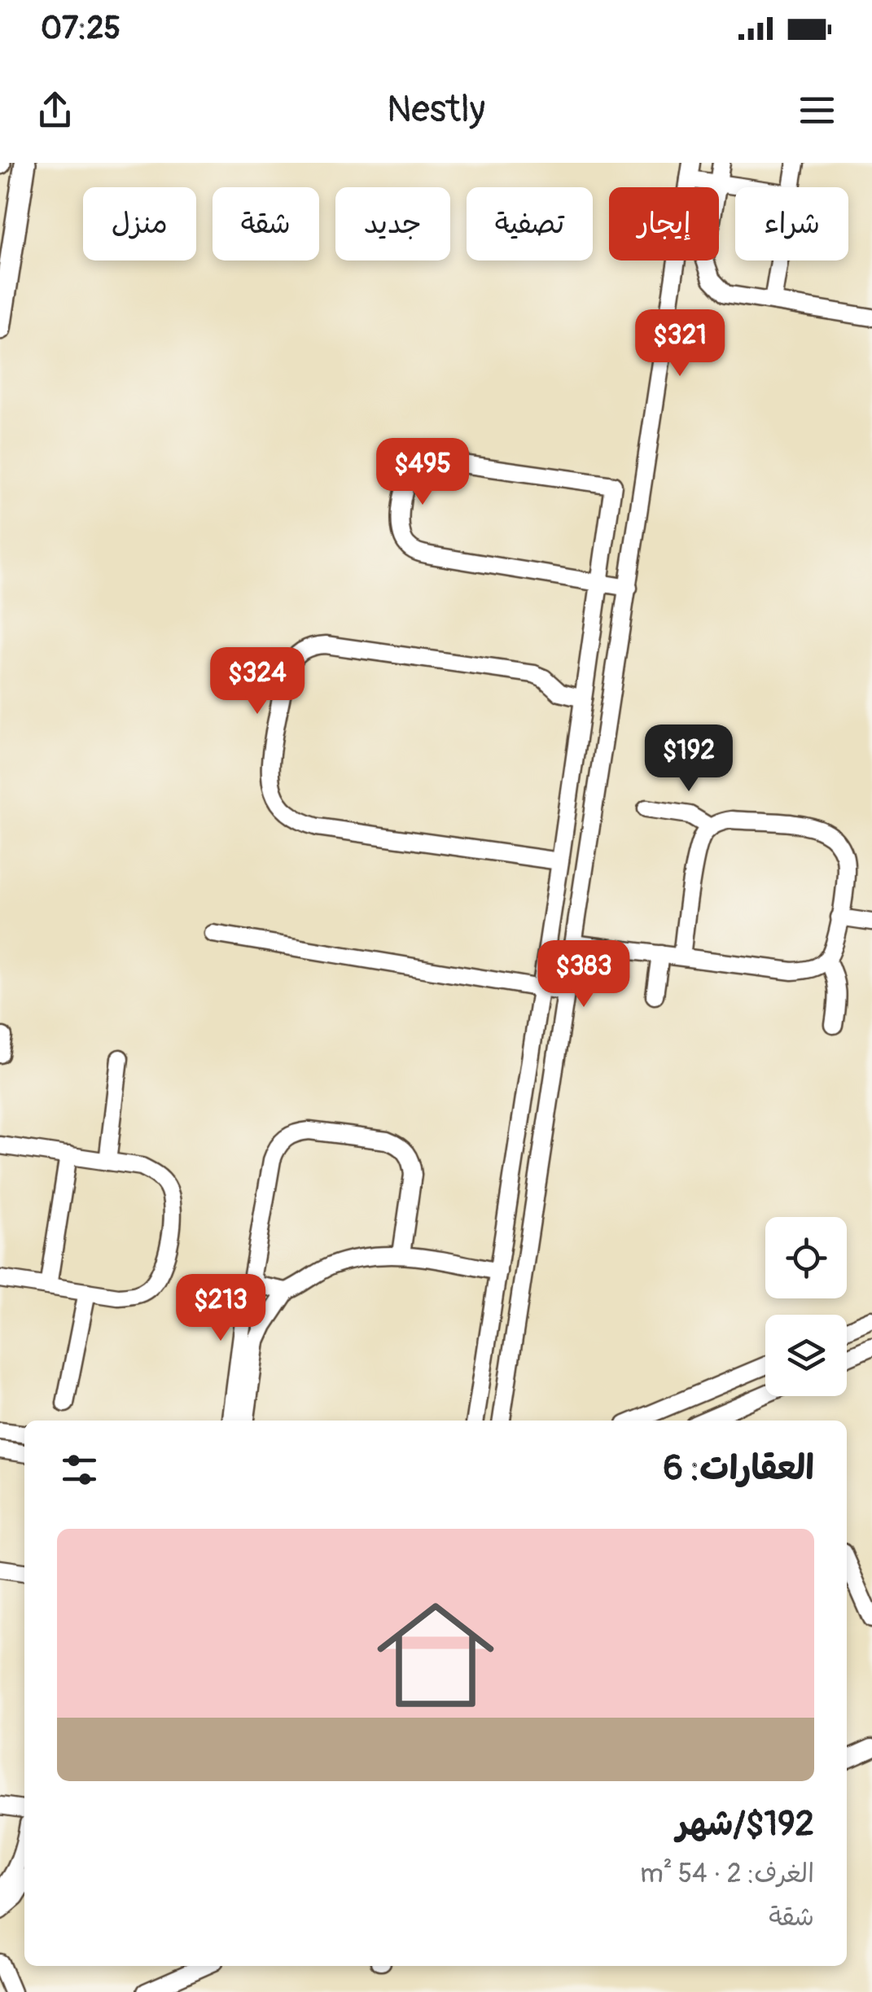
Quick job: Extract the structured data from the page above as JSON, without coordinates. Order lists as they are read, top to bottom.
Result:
{
  "page": {
    "status": "07:25",
    "header": "Nestly",
    "chip": [
      "شراء",
      "إيجار",
      "تصفية",
      "جديد",
      "شقة",
      "منزل"
    ],
    "price": [
      "$321",
      "$495",
      "$324",
      "$192",
      "$383",
      "$213"
    ],
    "heading": "العقارات: 6",
    "list": [
      {
        "name": "$192/شهر",
        "note": "الغرف: 2 · 54 m² · شقة"
      }
    ]
  }
}
